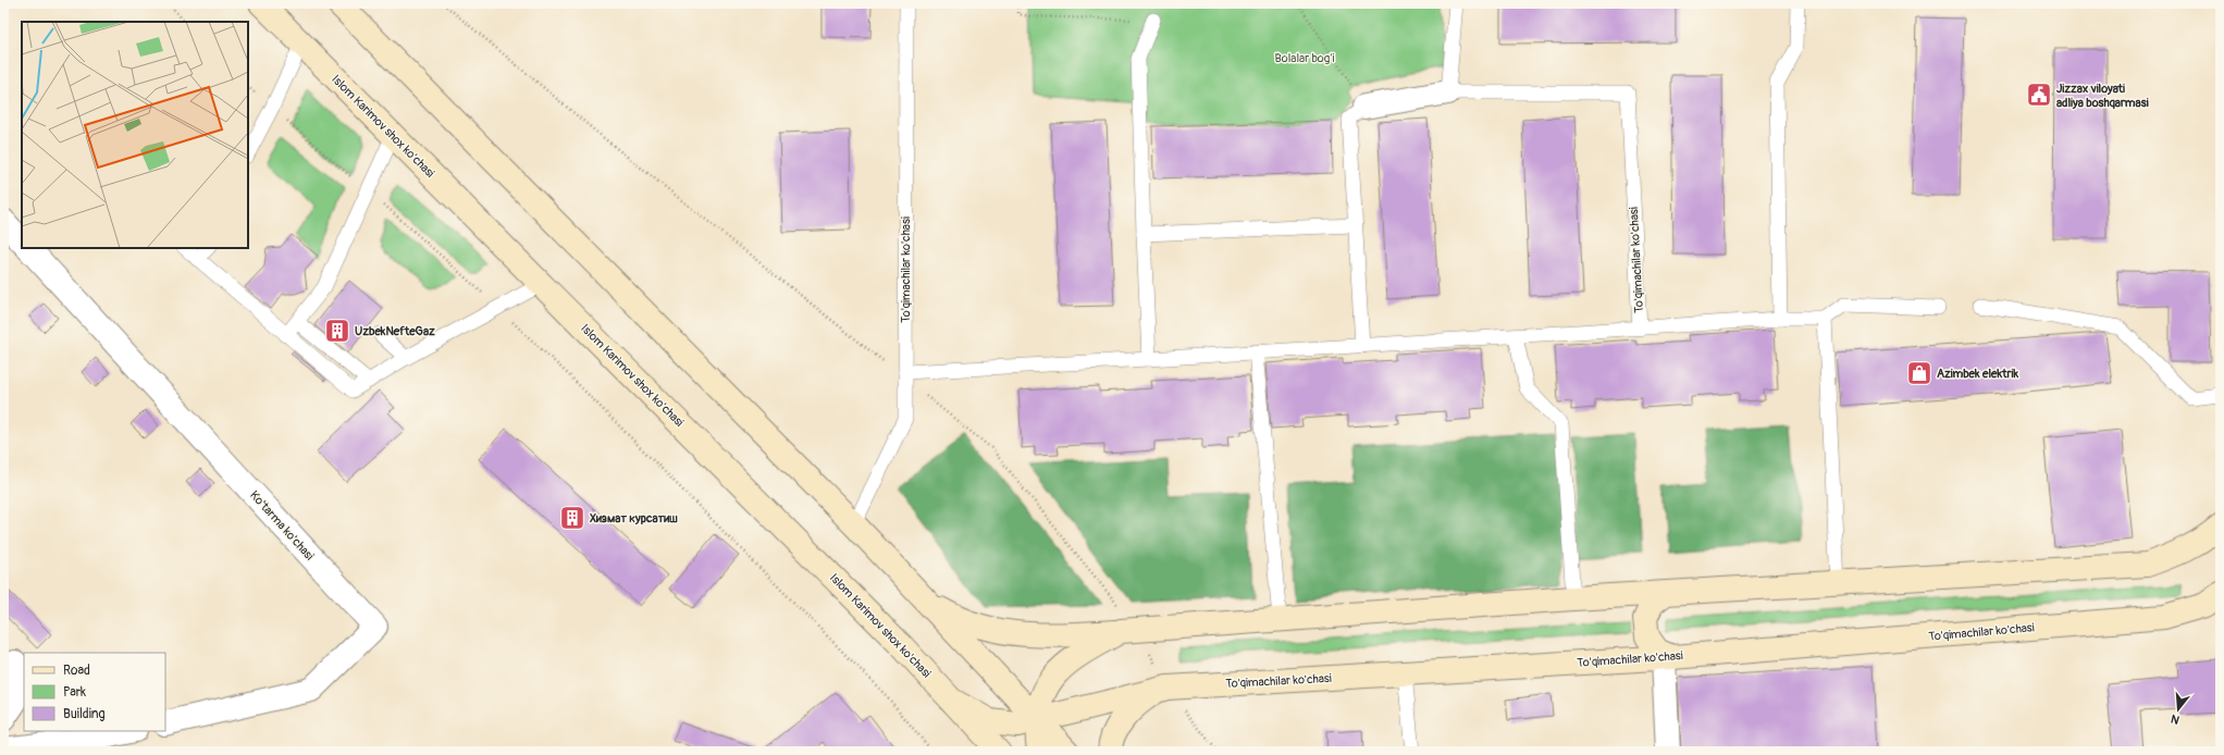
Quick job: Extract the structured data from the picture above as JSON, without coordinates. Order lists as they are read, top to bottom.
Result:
{
  "streets": {
    "main road": ["Islom Karimov shox ko'chasi", "To'qimachilar ko'chasi"],
    "street": ["Ko'tarma ko'chasi"]
  },
  "crossings": [
    ["Islom Karimov shox ko'chasi", "To'qimachilar ko'chasi"]
  ],
  "parks": ["Bolalar bog'i"],
  "places": {
    "public building": ["Jizzax viloyati adliya boshqarmasi"],
    "building": ["UzbekNefteGaz", "Хизмат курсатиш"],
    "shop": ["Azimbek elektrik"]
  },
  "legend": ["Road", "Park", "Building"],
  "north": "bottom"
}
